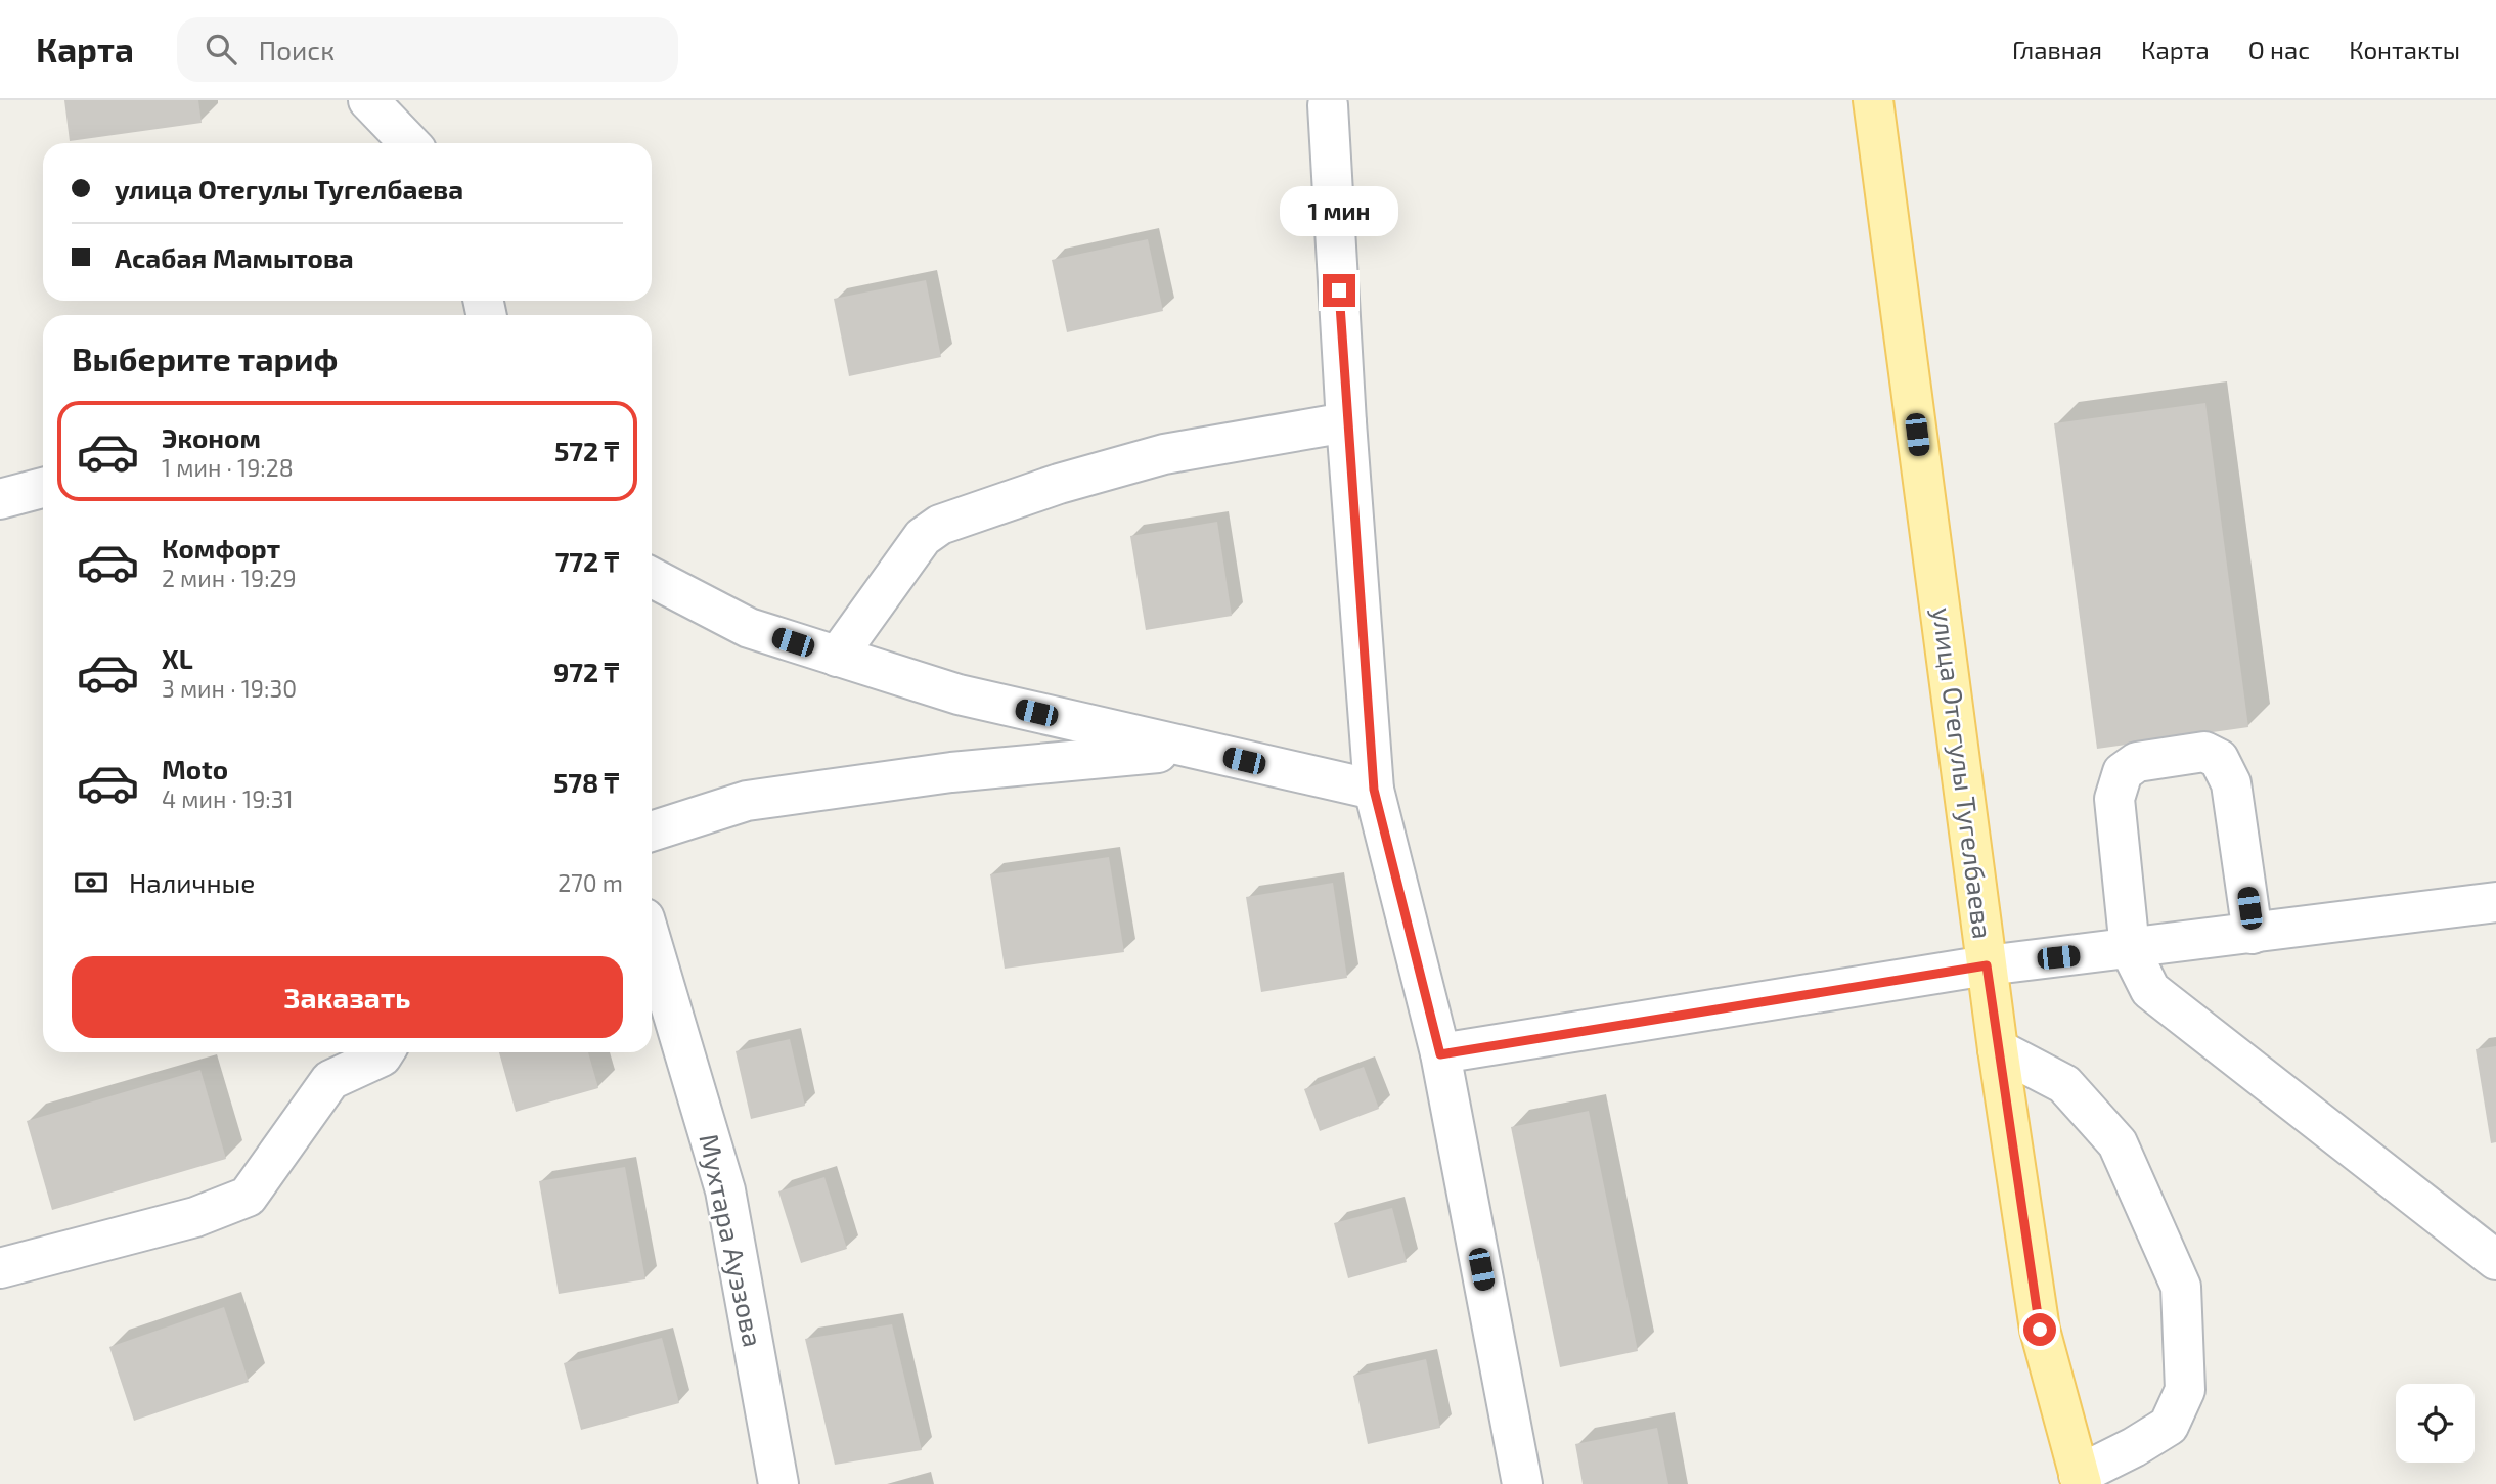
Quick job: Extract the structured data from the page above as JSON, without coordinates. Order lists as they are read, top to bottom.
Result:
{
  "streets": {
    "main road": ["улица Отегулы Тугелбаева"],
    "street": ["Мухтара Ауэзова"]
  },
  "page": {
    "header": "Карта",
    "search": "Поиск",
    "nav": [
      "Главная",
      "Карта",
      "О нас",
      "Контакты"
    ],
    "banner": ["улица Отегулы Тугелбаева", "Асабая Мамытова"],
    "bubble": "1 мин",
    "heading": "Выберите тариф",
    "list": [
      {
        "name": "Эконом",
        "note": "1 мин · 19:28",
        "value": "572 ₸"
      },
      {
        "name": "Комфорт",
        "note": "2 мин · 19:29",
        "value": "772 ₸"
      },
      {
        "name": "XL",
        "note": "3 мин · 19:30",
        "value": "972 ₸"
      },
      {
        "name": "Moto",
        "note": "4 мин · 19:31",
        "value": "578 ₸"
      }
    ],
    "pay": ["Наличные", "270 m"],
    "buttons": "Заказать"
  }
}
